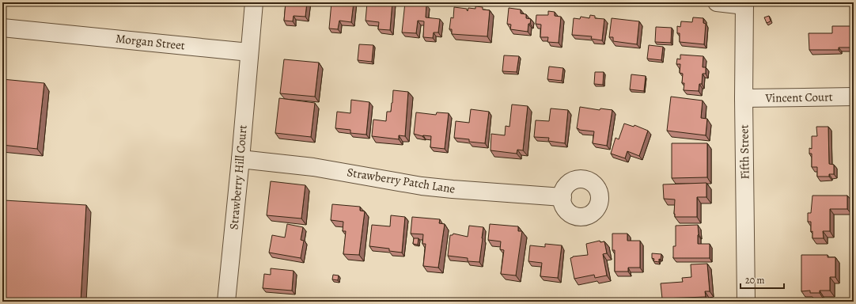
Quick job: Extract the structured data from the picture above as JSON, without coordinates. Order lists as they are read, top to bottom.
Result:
{
  "streets": {
    "street": [
      "Morgan Street",
      "Vincent Court",
      "Fifth Street",
      "Strawberry Hill Court",
      "Strawberry Patch Lane"
    ]
  },
  "crossings": [
    ["Morgan Street", "Strawberry Hill Court"],
    ["Vincent Court", "Fifth Street"],
    ["Strawberry Hill Court", "Strawberry Patch Lane"]
  ],
  "scale_bar": "20 m"
}
